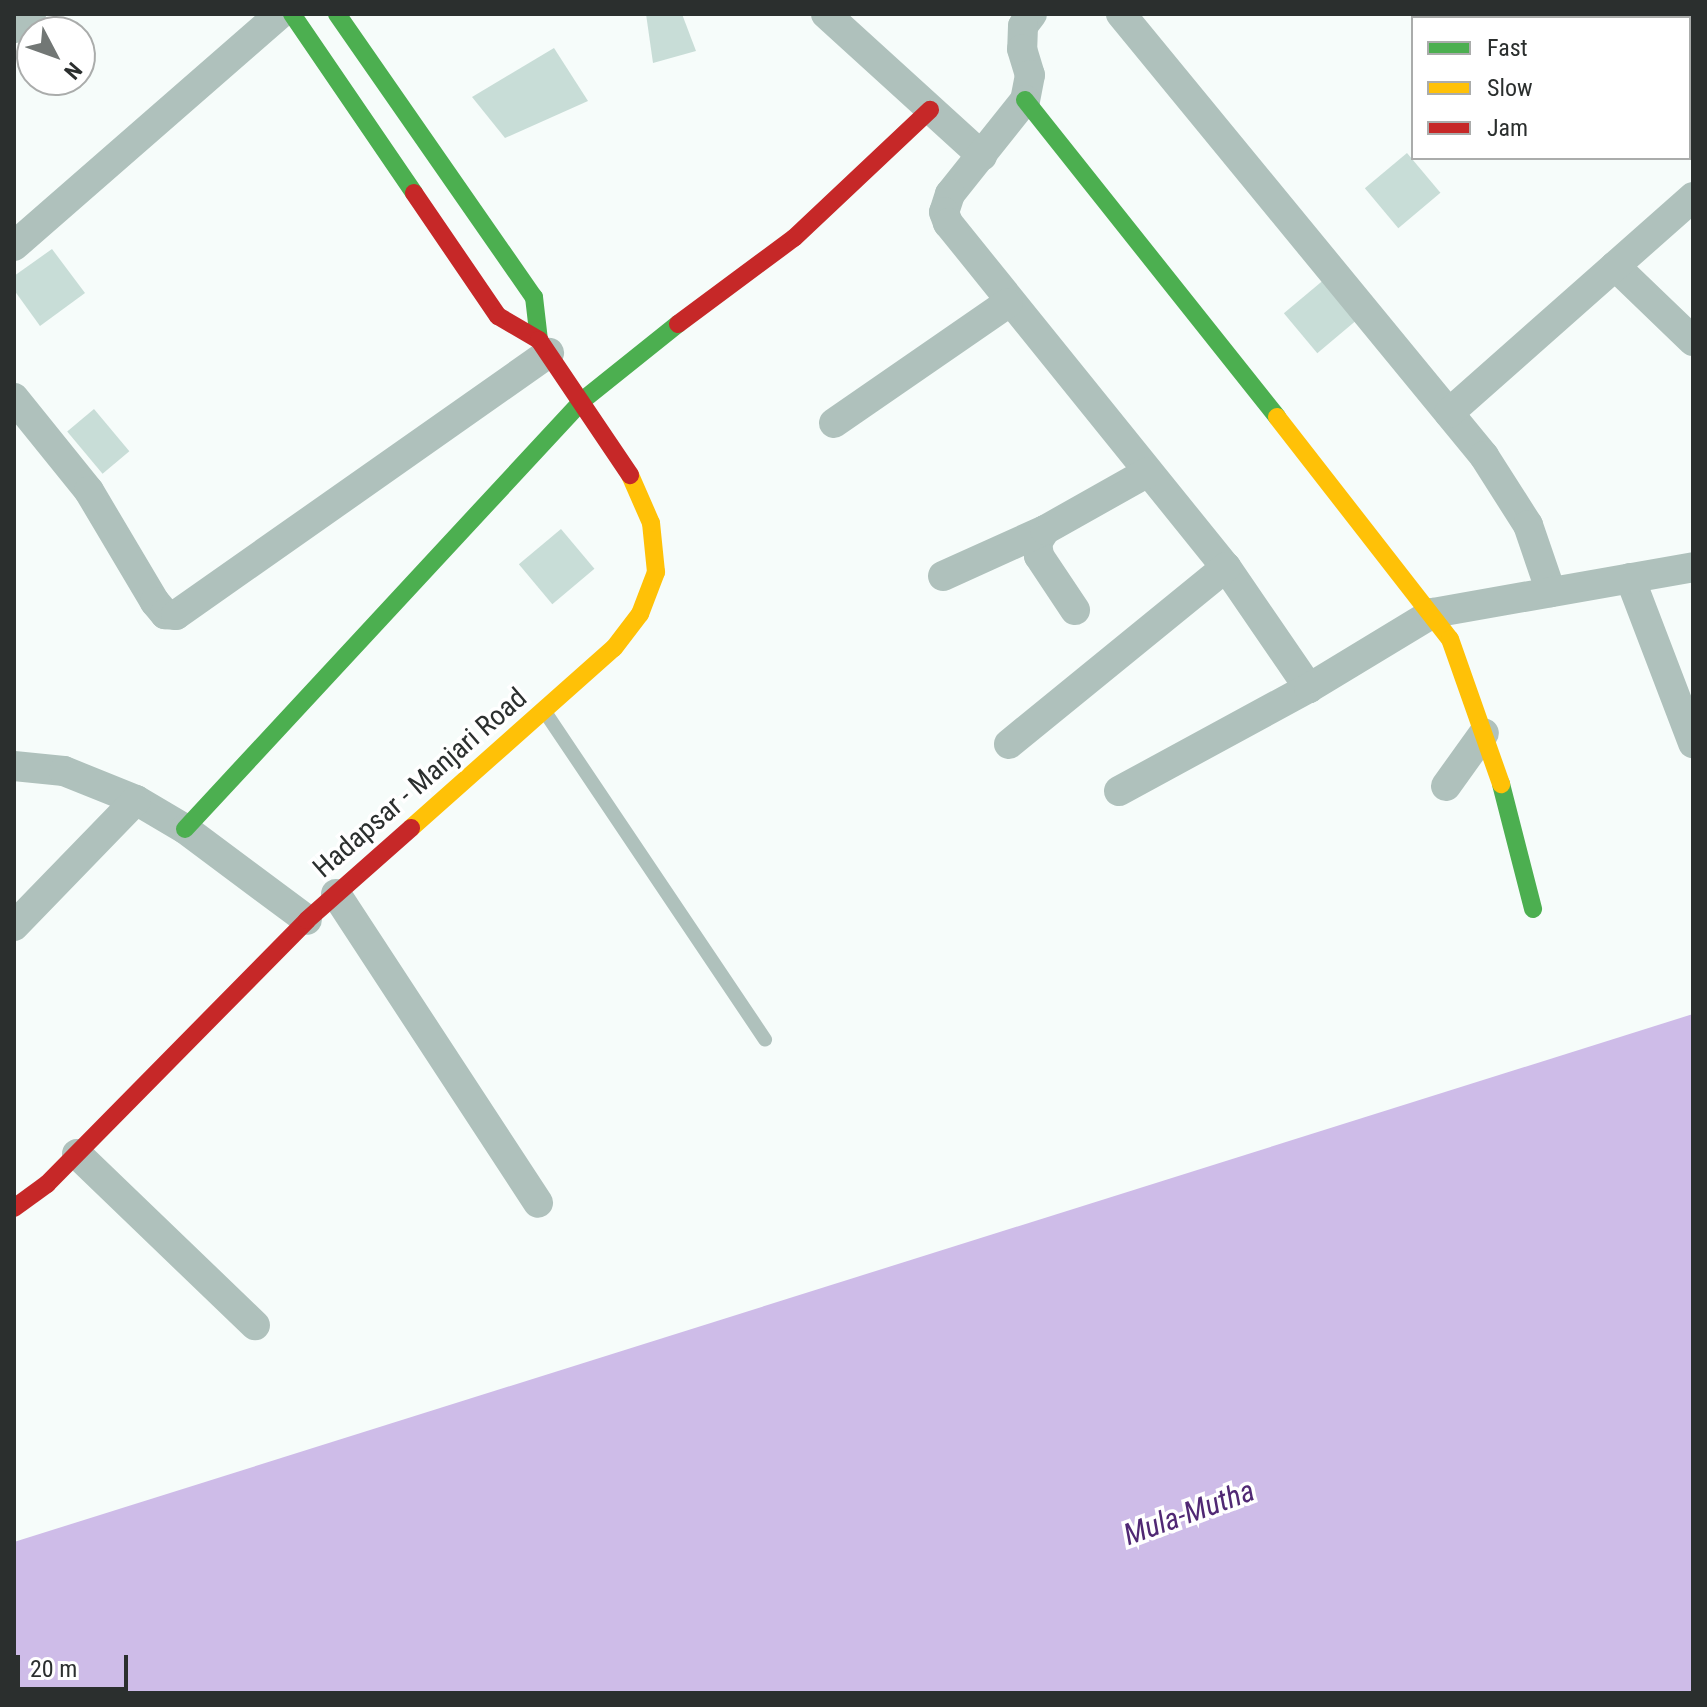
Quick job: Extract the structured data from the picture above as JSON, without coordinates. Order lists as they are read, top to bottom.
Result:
{
  "streets": {
    "street": ["Hadapsar - Manjari Road"]
  },
  "water": ["Mula-Mutha"],
  "legend": ["Fast", "Slow", "Jam"],
  "scale_bar": "20 m",
  "north": "bottom right"
}
